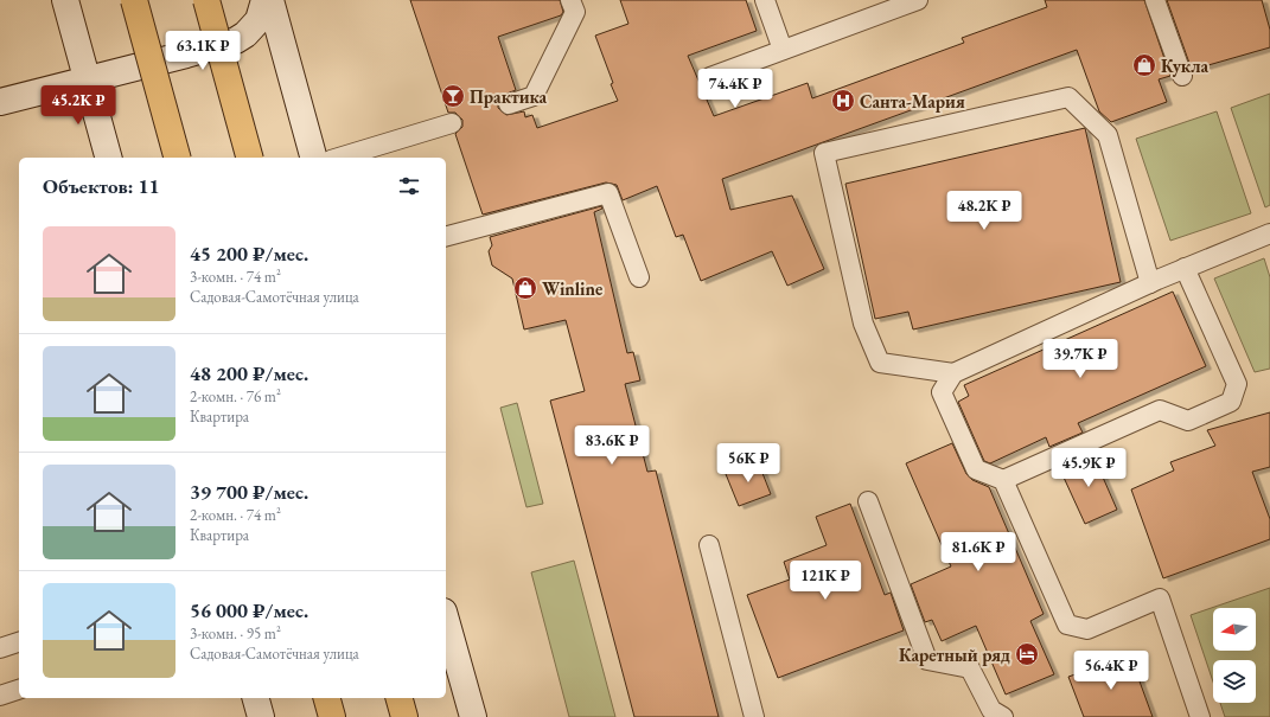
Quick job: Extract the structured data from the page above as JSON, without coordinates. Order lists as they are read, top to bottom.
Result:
{
  "places": {
    "shop": ["Кукла", "Winline"],
    "bar": ["Практика"],
    "hospital": ["Санта-Мария"],
    "hotel": ["Каретный ряд"]
  },
  "north": "left",
  "page": {
    "price": [
      "63.1K ₽",
      "74.4K ₽",
      "45.2K ₽",
      "48.2K ₽",
      "39.7K ₽",
      "83.6K ₽",
      "56K ₽",
      "45.9K ₽",
      "81.6K ₽",
      "121K ₽",
      "56.4K ₽"
    ],
    "heading": "Объектов: 11",
    "list": [
      {
        "name": "45 200 ₽/мес.",
        "note": "3-комн. · 74 m² · Садовая-Самотёчная улица"
      },
      {
        "name": "48 200 ₽/мес.",
        "note": "2-комн. · 76 m² · Квартира"
      },
      {
        "name": "39 700 ₽/мес.",
        "note": "2-комн. · 74 m² · Квартира"
      },
      {
        "name": "56 000 ₽/мес.",
        "note": "3-комн. · 95 m² · Садовая-Самотёчная улица"
      }
    ]
  }
}
